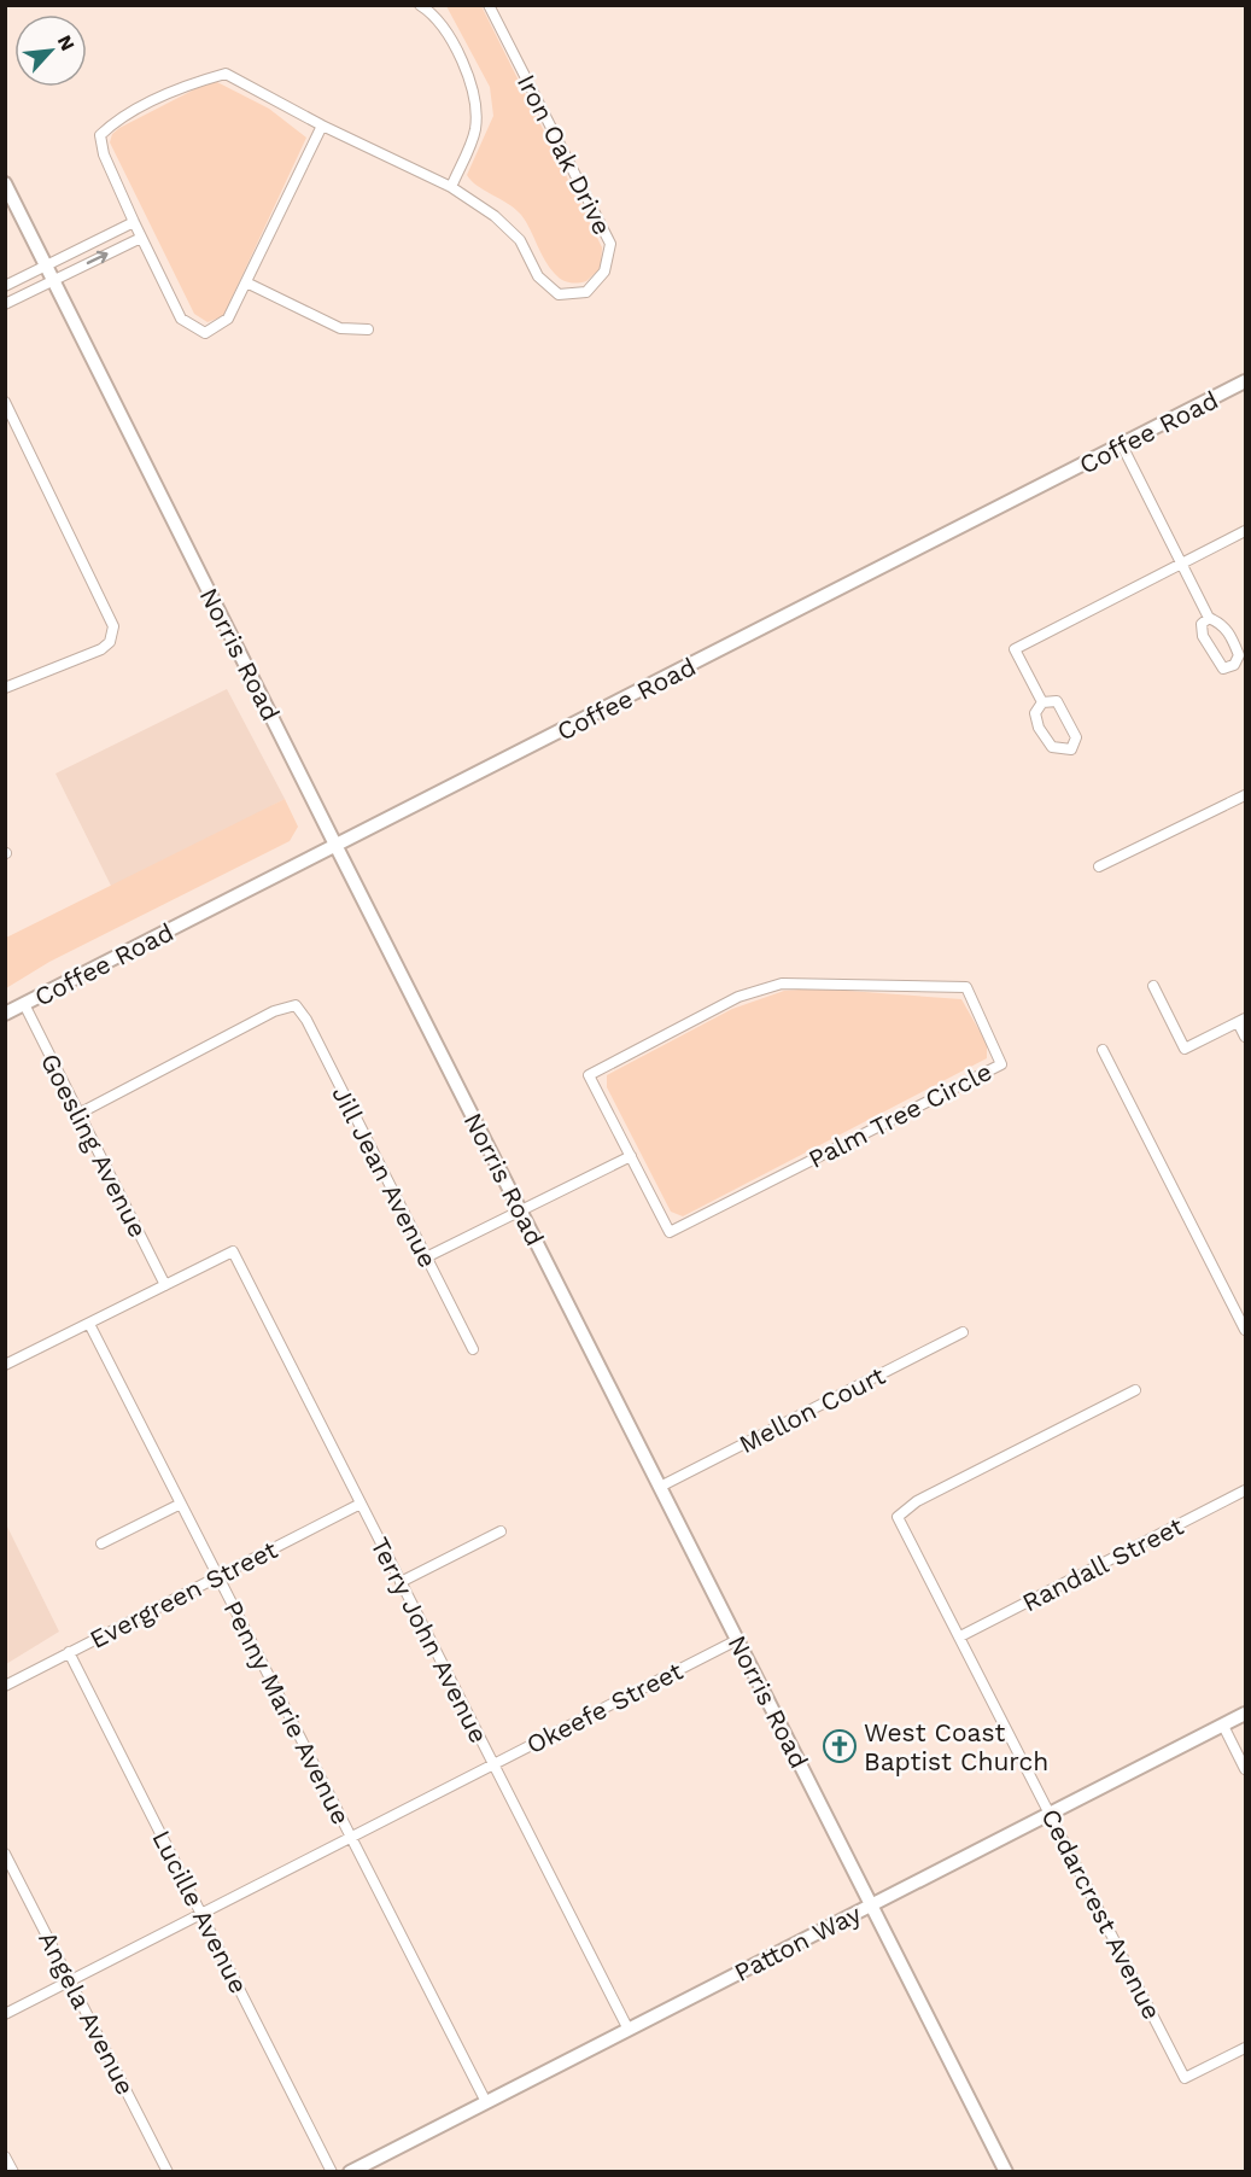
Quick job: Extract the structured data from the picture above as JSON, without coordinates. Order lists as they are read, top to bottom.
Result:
{
  "streets": {
    "street": [
      "Iron Oak Drive",
      "Coffee Road",
      "Norris Road",
      "Palm Tree Circle",
      "Goesling Avenue",
      "Jill Jean Avenue",
      "Mellon Court",
      "Randall Street",
      "Evergreen Street",
      "Terry John Avenue",
      "Okeefe Street",
      "Penny Marie Avenue",
      "Lucille Avenue",
      "Cedarcrest Avenue",
      "Patton Way",
      "Angela Avenue"
    ]
  },
  "crossings": [
    ["Coffee Road", "Norris Road"],
    ["Coffee Road", "Goesling Avenue"],
    ["Norris Road", "Mellon Court"],
    ["Norris Road", "Okeefe Street"],
    ["Norris Road", "Patton Way"],
    ["Goesling Avenue", "Jill Jean Avenue"],
    ["Goesling Avenue", "Terry John Avenue"],
    ["Randall Street", "Cedarcrest Avenue"],
    ["Evergreen Street", "Terry John Avenue"],
    ["Evergreen Street", "Penny Marie Avenue"],
    ["Evergreen Street", "Lucille Avenue"],
    ["Terry John Avenue", "Okeefe Street"],
    ["Terry John Avenue", "Patton Way"],
    ["Okeefe Street", "Penny Marie Avenue"],
    ["Okeefe Street", "Lucille Avenue"],
    ["Okeefe Street", "Angela Avenue"],
    ["Penny Marie Avenue", "Patton Way"],
    ["Cedarcrest Avenue", "Patton Way"]
  ],
  "places": {
    "church": ["West Coast Baptist Church"]
  },
  "north": "top right"
}
